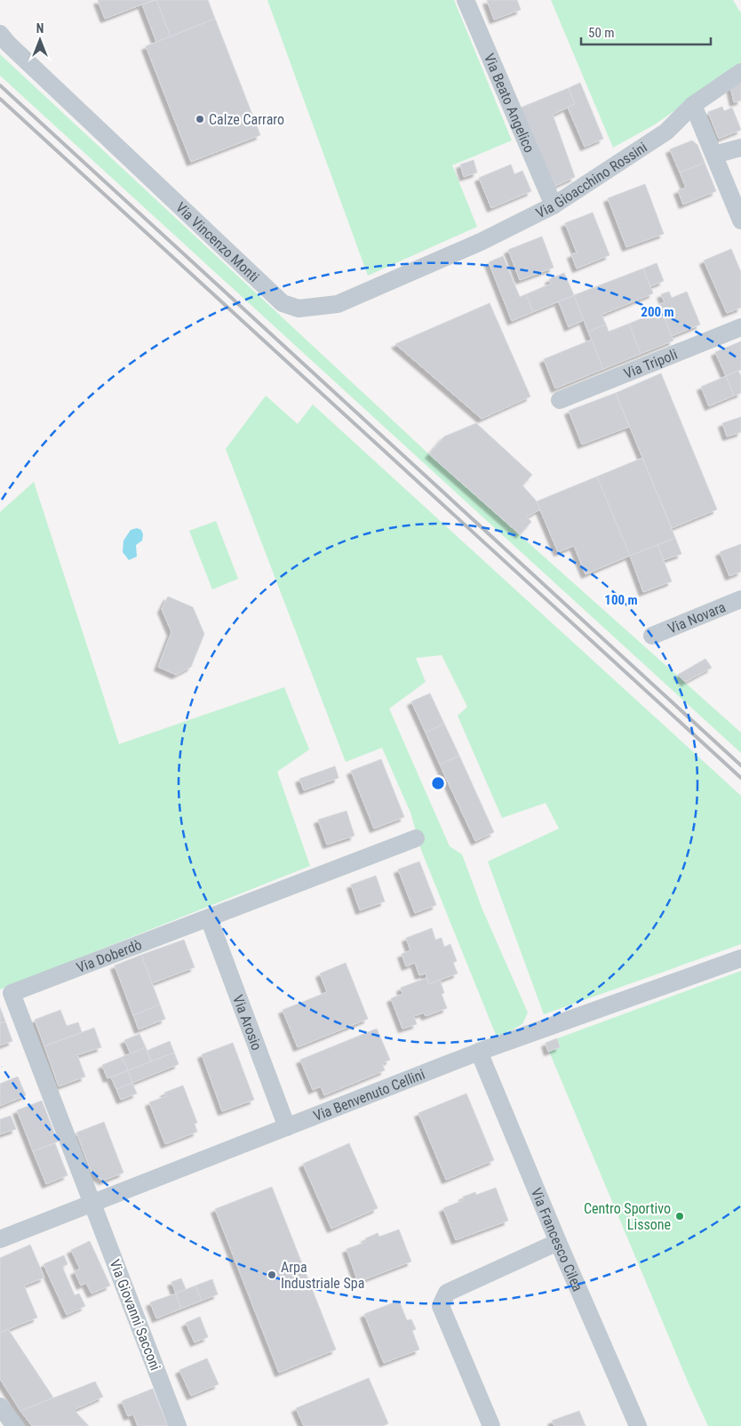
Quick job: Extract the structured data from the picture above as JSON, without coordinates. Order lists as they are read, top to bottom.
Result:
{
  "streets": {
    "street": [
      "Via Beato Angelico",
      "Via Gioacchino Rossini",
      "Via Vincenzo Monti",
      "Via Tripoli",
      "Via Novara",
      "Via Doberdò",
      "Via Arosio",
      "Via Benvenuto Cellini",
      "Via Francesco Cilea",
      "Via Giovanni Sacconi"
    ]
  },
  "crossings": [
    ["Via Beato Angelico", "Via Gioacchino Rossini"],
    ["Via Gioacchino Rossini", "Via Vincenzo Monti"],
    ["Via Doberdò", "Via Arosio"],
    ["Via Doberdò", "Via Benvenuto Cellini"],
    ["Via Doberdò", "Via Giovanni Sacconi"],
    ["Via Arosio", "Via Benvenuto Cellini"],
    ["Via Benvenuto Cellini", "Via Francesco Cilea"],
    ["Via Benvenuto Cellini", "Via Giovanni Sacconi"]
  ],
  "places": ["Calze Carraro", "Centro Sportivo Lissone", "Arpa Industriale Spa"],
  "scale_bar": "50 m",
  "north": "top",
  "rings": ["200 m", "100 m"]
}
